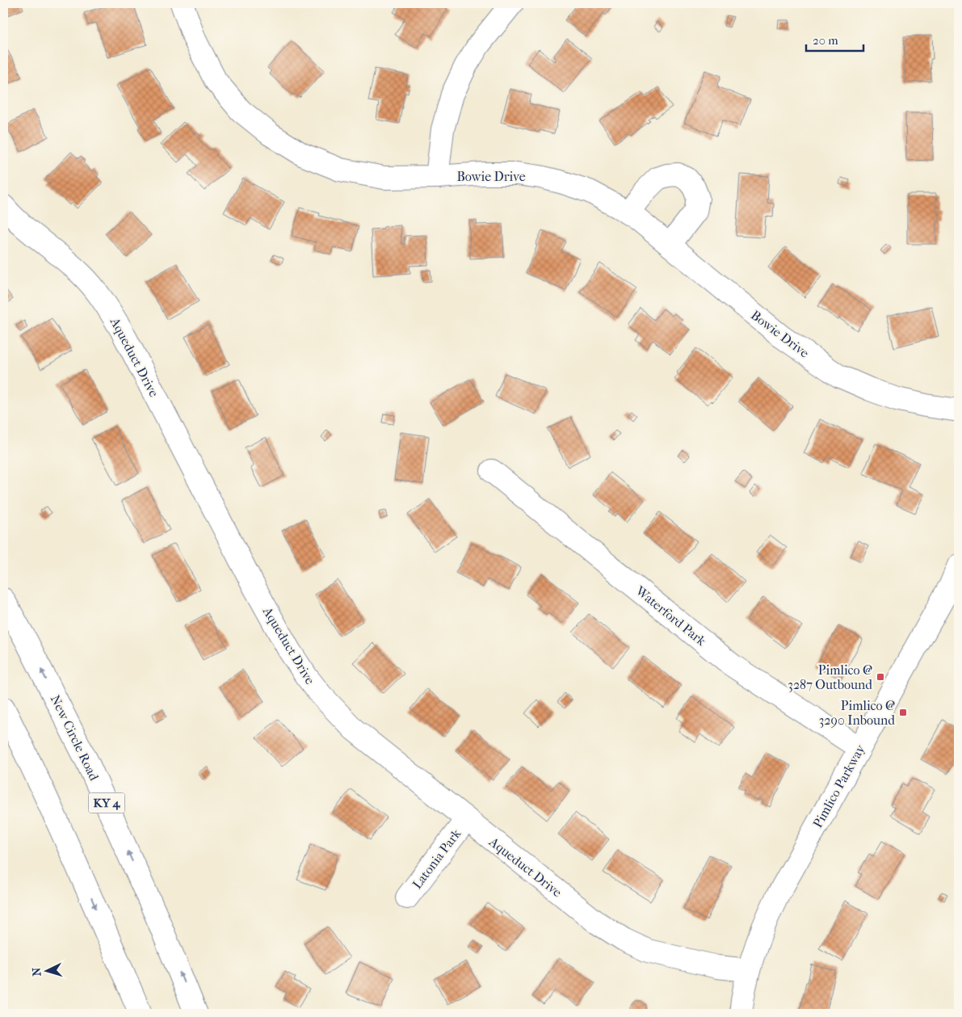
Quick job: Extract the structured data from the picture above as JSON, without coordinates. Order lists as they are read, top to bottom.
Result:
{
  "streets": {
    "main road": [
      "Bowie Drive",
      "Aqueduct Drive",
      "Waterford Park",
      "New Circle Road",
      "Pimlico Parkway",
      "KY 4",
      "Latonia Park"
    ]
  },
  "crossings": [
    ["Aqueduct Drive", "Pimlico Parkway"],
    ["Aqueduct Drive", "Latonia Park"],
    ["Waterford Park", "Pimlico Parkway"]
  ],
  "places": {
    "transit": ["Pimlico @ 3287 Outbound", "Pimlico @ 3290 Inbound"]
  },
  "scale_bar": "20 m",
  "north": "left"
}
